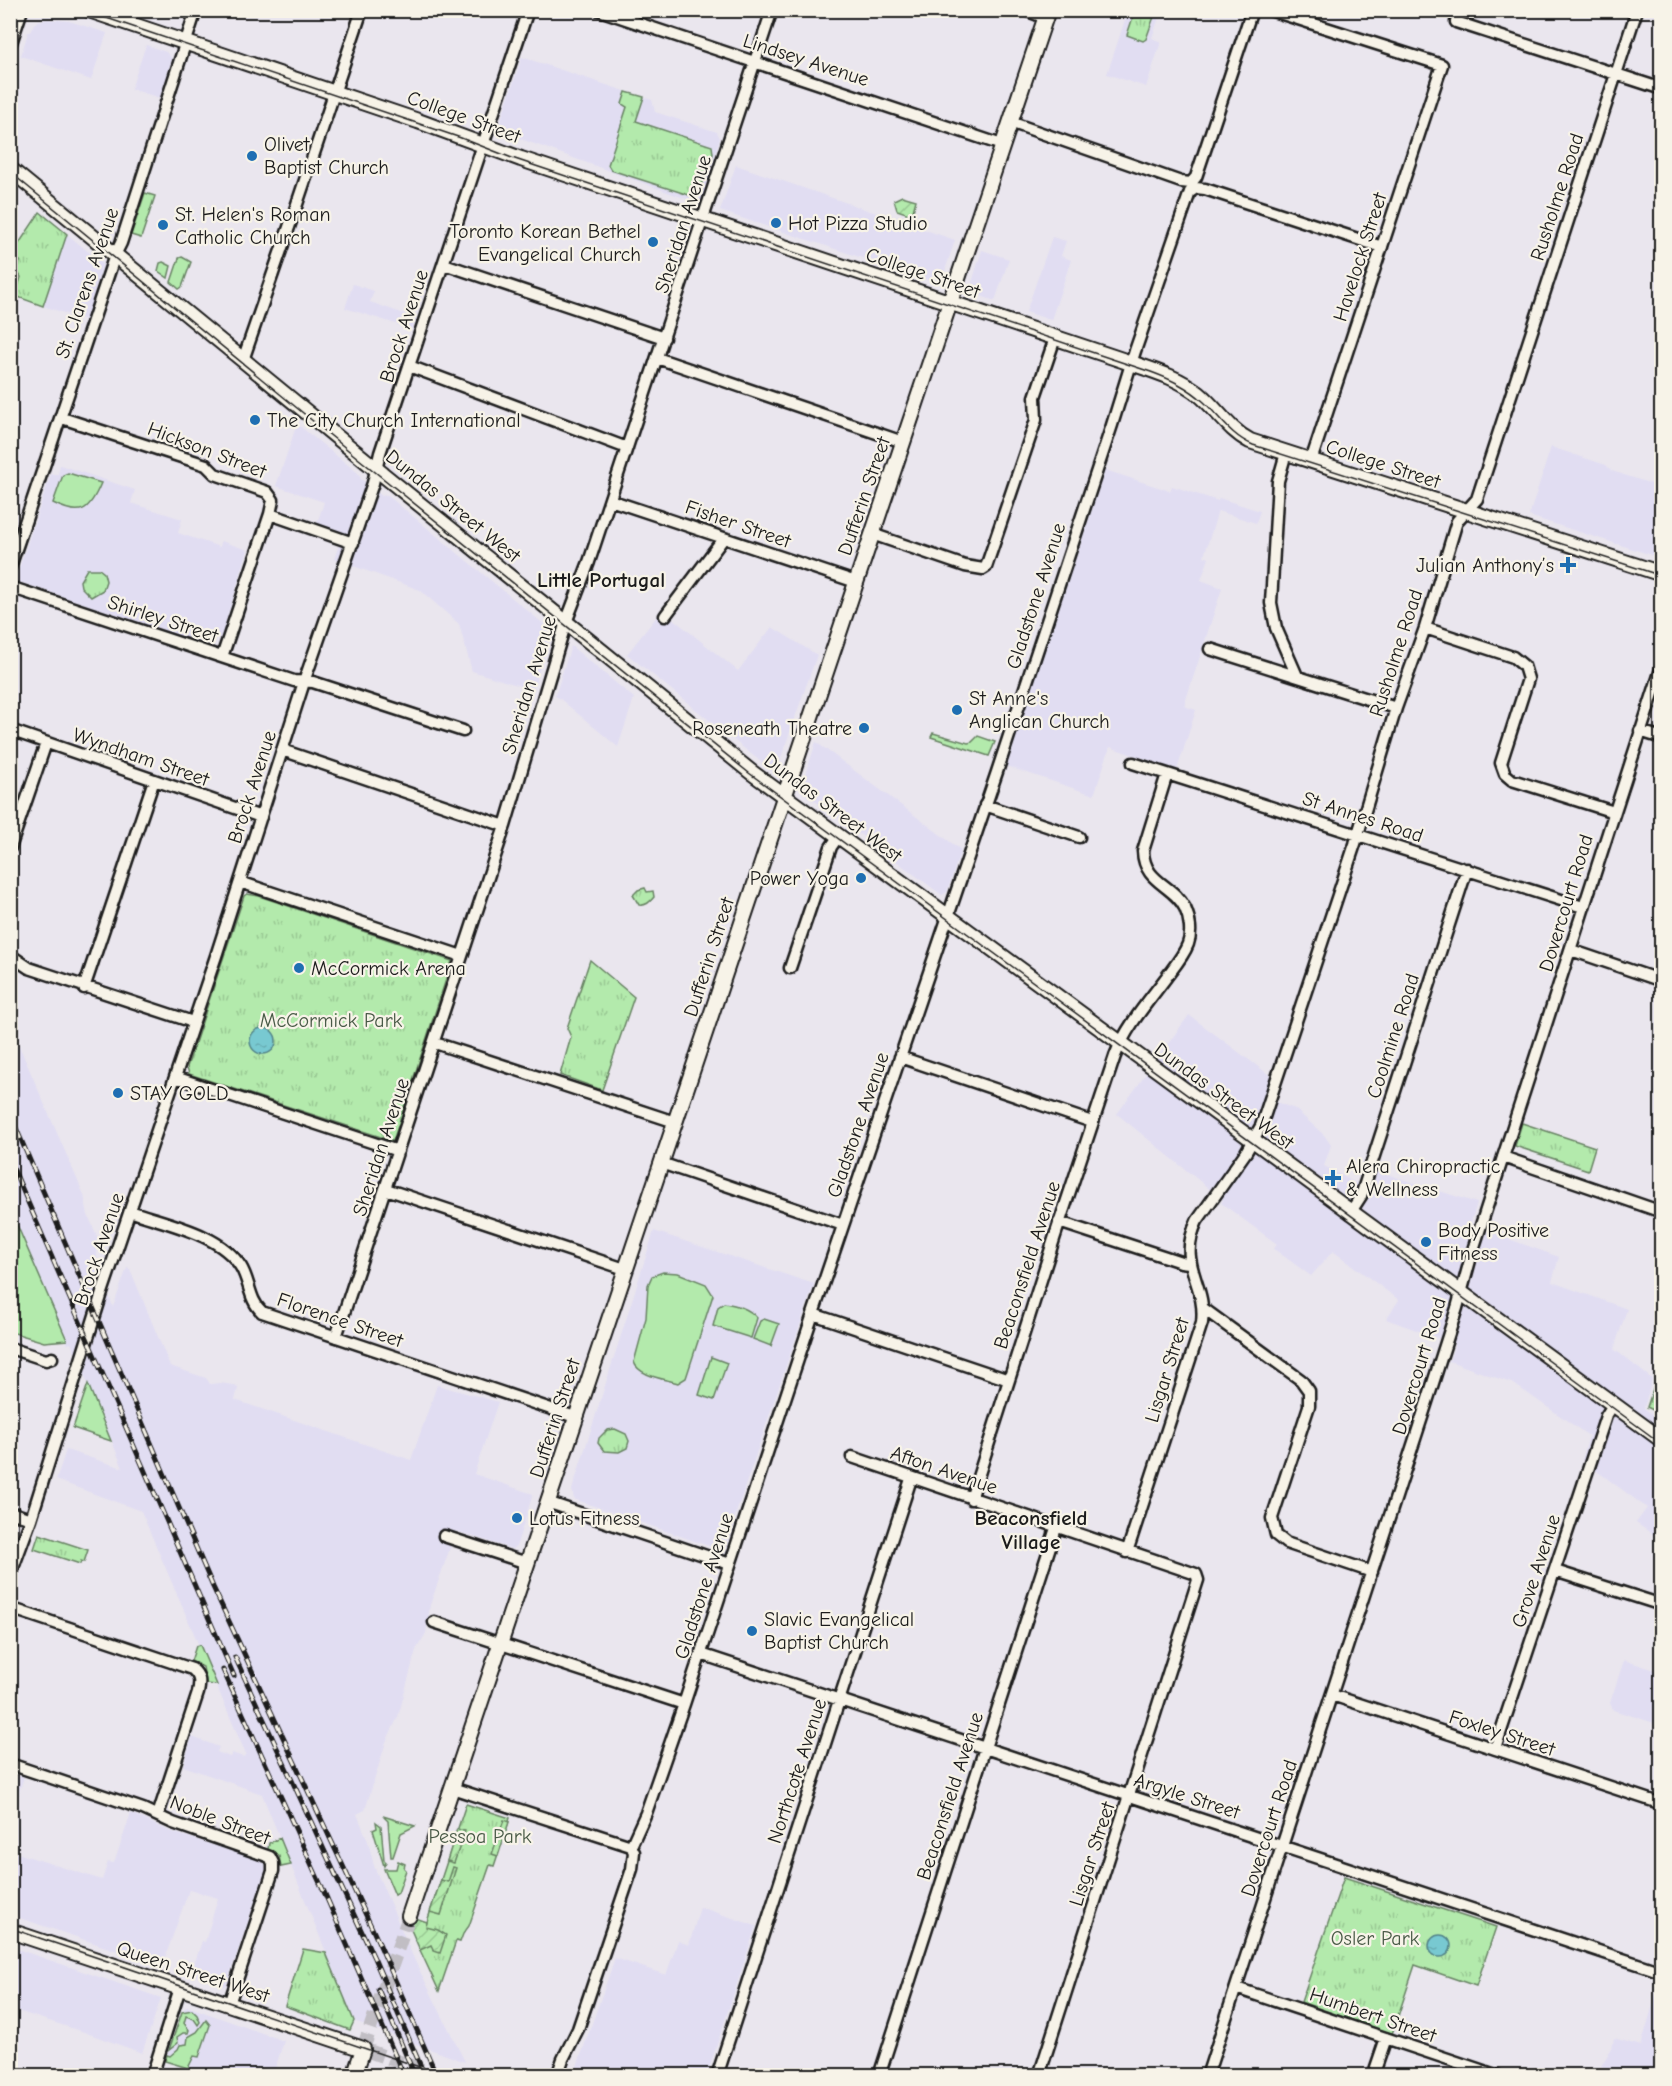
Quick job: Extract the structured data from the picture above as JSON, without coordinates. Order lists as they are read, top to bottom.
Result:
{
  "streets": {
    "main road": [
      "College Street",
      "Dufferin Street",
      "Dundas Street West",
      "Queen Street West"
    ],
    "street": [
      "Lindsey Avenue",
      "Rusholme Road",
      "Sheridan Avenue",
      "Havelock Street",
      "St. Clarens Avenue",
      "Brock Avenue",
      "Hickson Street",
      "Fisher Street",
      "Gladstone Avenue",
      "Shirley Street",
      "Wyndham Street",
      "St Annes Road",
      "Dovercourt Road",
      "Coolmine Road",
      "Beaconsfield Avenue",
      "Florence Street",
      "Lisgar Street",
      "Afton Avenue",
      "Grove Avenue",
      "Foxley Street",
      "Northcote Avenue",
      "Argyle Street",
      "Noble Street",
      "Humbert Street"
    ]
  },
  "crossings": [
    ["Lindsey Avenue", "Sheridan Avenue"],
    ["Lindsey Avenue", "Dufferin Street"],
    ["College Street", "Rusholme Road"],
    ["College Street", "Sheridan Avenue"],
    ["College Street", "Havelock Street"],
    ["College Street", "St. Clarens Avenue"],
    ["College Street", "Brock Avenue"],
    ["College Street", "Dufferin Street"],
    ["College Street", "Gladstone Avenue"],
    ["Rusholme Road", "Dundas Street West"],
    ["Rusholme Road", "St Annes Road"],
    ["Rusholme Road", "Lisgar Street"],
    ["Sheridan Avenue", "Dundas Street West"],
    ["Sheridan Avenue", "Fisher Street"],
    ["Sheridan Avenue", "Florence Street"],
    ["St. Clarens Avenue", "Hickson Street"],
    ["St. Clarens Avenue", "Dundas Street West"],
    ["Brock Avenue", "Dundas Street West"],
    ["Brock Avenue", "Shirley Street"],
    ["Brock Avenue", "Wyndham Street"],
    ["Brock Avenue", "Florence Street"],
    ["Dufferin Street", "Dundas Street West"],
    ["Dufferin Street", "Fisher Street"],
    ["Dufferin Street", "Florence Street"],
    ["Dundas Street West", "Gladstone Avenue"],
    ["Dundas Street West", "Dovercourt Road"],
    ["Dundas Street West", "Coolmine Road"],
    ["Dundas Street West", "Beaconsfield Avenue"],
    ["Dundas Street West", "Lisgar Street"],
    ["Dundas Street West", "Grove Avenue"],
    ["Gladstone Avenue", "Argyle Street"],
    ["St Annes Road", "Dovercourt Road"],
    ["St Annes Road", "Coolmine Road"],
    ["St Annes Road", "Beaconsfield Avenue"],
    ["Dovercourt Road", "Foxley Street"],
    ["Dovercourt Road", "Argyle Street"],
    ["Dovercourt Road", "Humbert Street"],
    ["Beaconsfield Avenue", "Afton Avenue"],
    ["Beaconsfield Avenue", "Argyle Street"],
    ["Lisgar Street", "Afton Avenue"],
    ["Lisgar Street", "Argyle Street"],
    ["Afton Avenue", "Northcote Avenue"],
    ["Grove Avenue", "Foxley Street"],
    ["Northcote Avenue", "Argyle Street"],
    ["Noble Street", "Queen Street West"]
  ],
  "districts": ["Little Portugal", "Beaconsfield Village"],
  "parks": ["McCormick Park", "Pessoa Park", "Osler Park"],
  "places": {
    "other": [
      "Olivet Baptist Church",
      "Hot Pizza Studio",
      "St. Helen's Roman Catholic Church",
      "Toronto Korean Bethel Evangelical Church",
      "The City Church International",
      "St Anne's Anglican Church",
      "Roseneath Theatre",
      "Power Yoga",
      "McCormick Arena",
      "STAY GOLD",
      "Body Positive Fitness",
      "Lotus Fitness",
      "Slavic Evangelical Baptist Church"
    ],
    "health": ["Julian Anthony’s", "Alera Chiropractic & Wellness"]
  }
}
